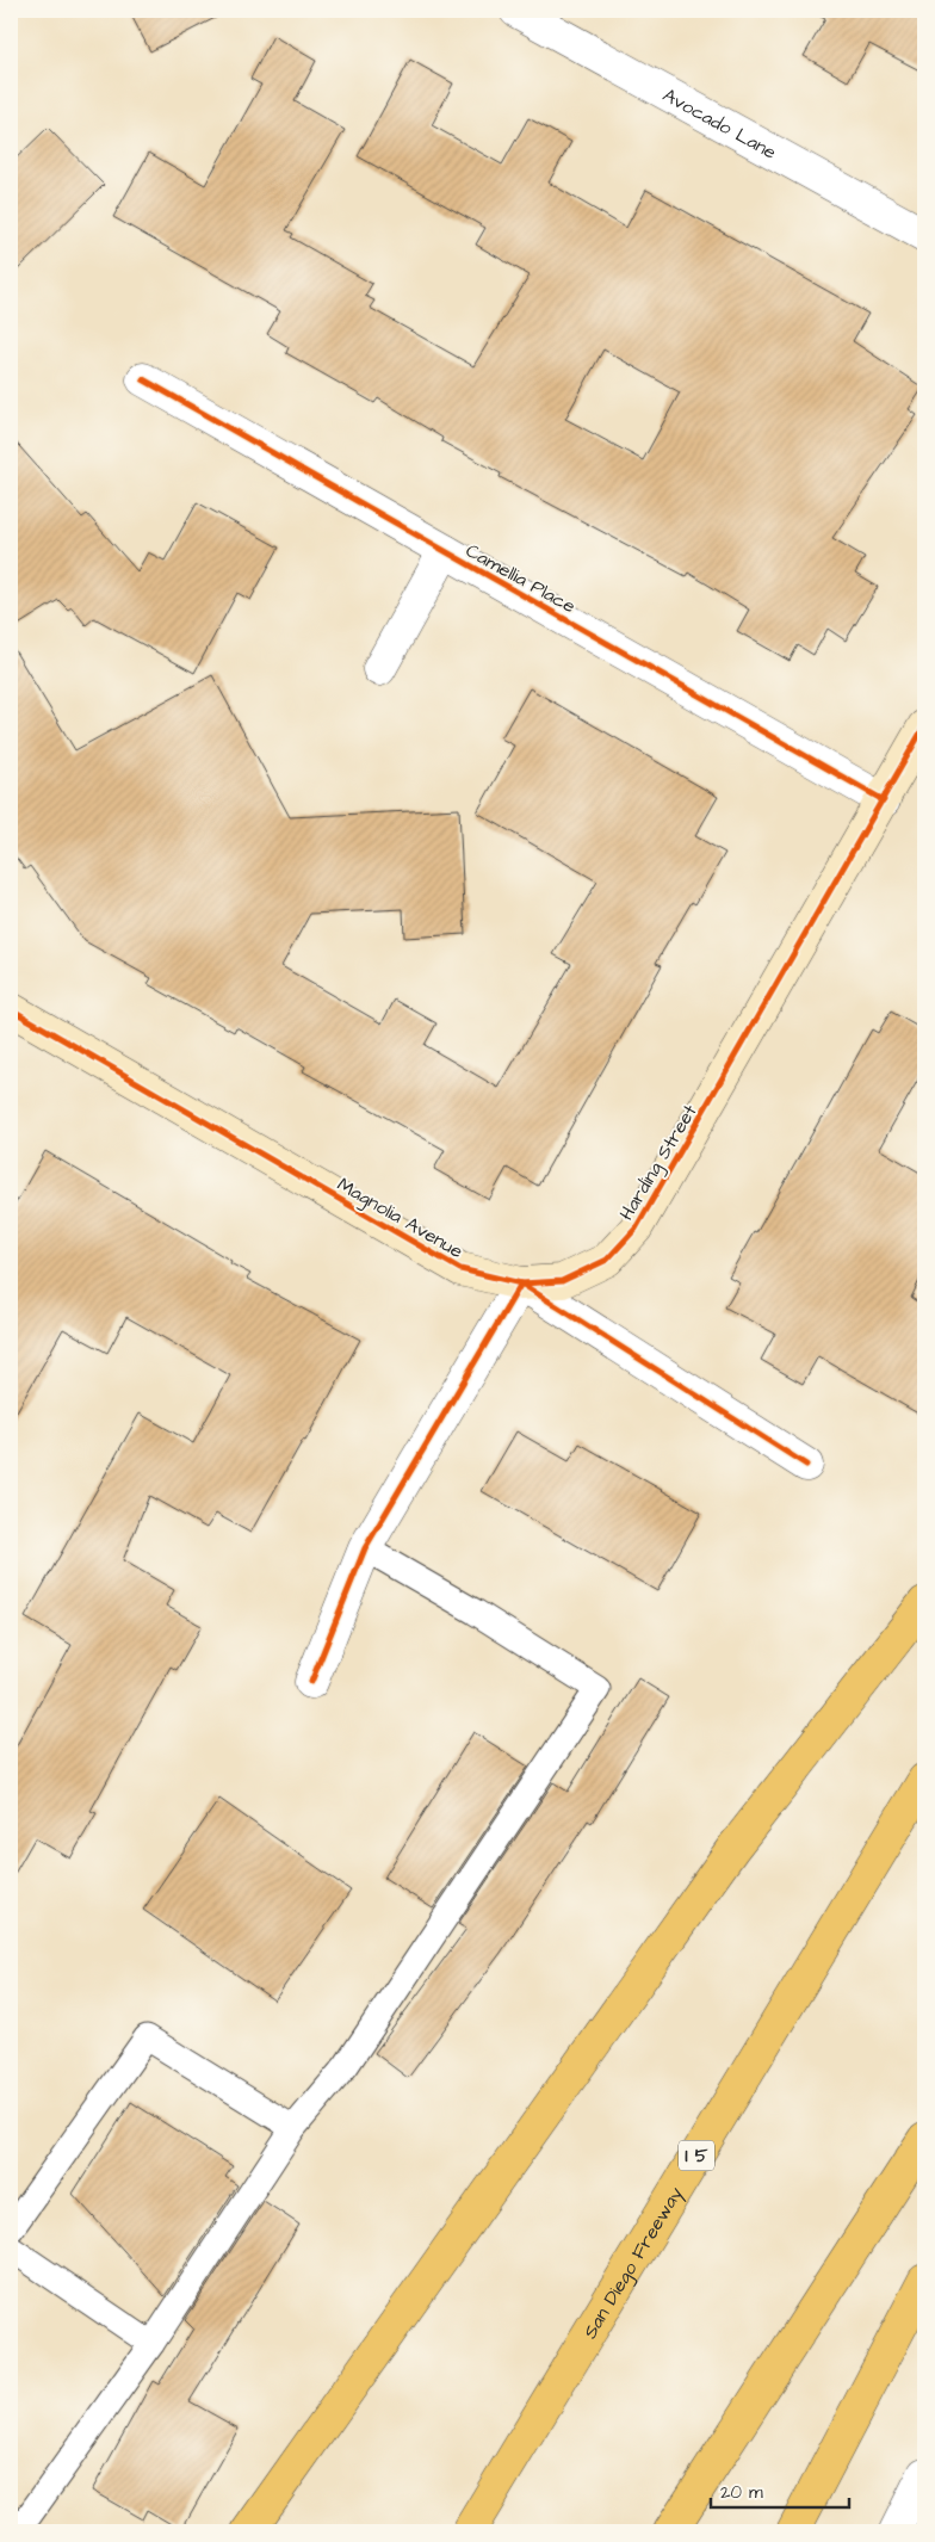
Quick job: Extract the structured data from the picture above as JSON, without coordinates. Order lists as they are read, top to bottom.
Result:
{
  "streets": {
    "highway": ["I 5", "San Diego Freeway"],
    "main road": ["Harding Street", "Magnolia Avenue"],
    "street": ["Avocado Lane", "Camellia Place"]
  },
  "crossings": [
    ["Camellia Place", "Harding Street"],
    ["Harding Street", "Magnolia Avenue"]
  ],
  "scale_bar": "20 m"
}
